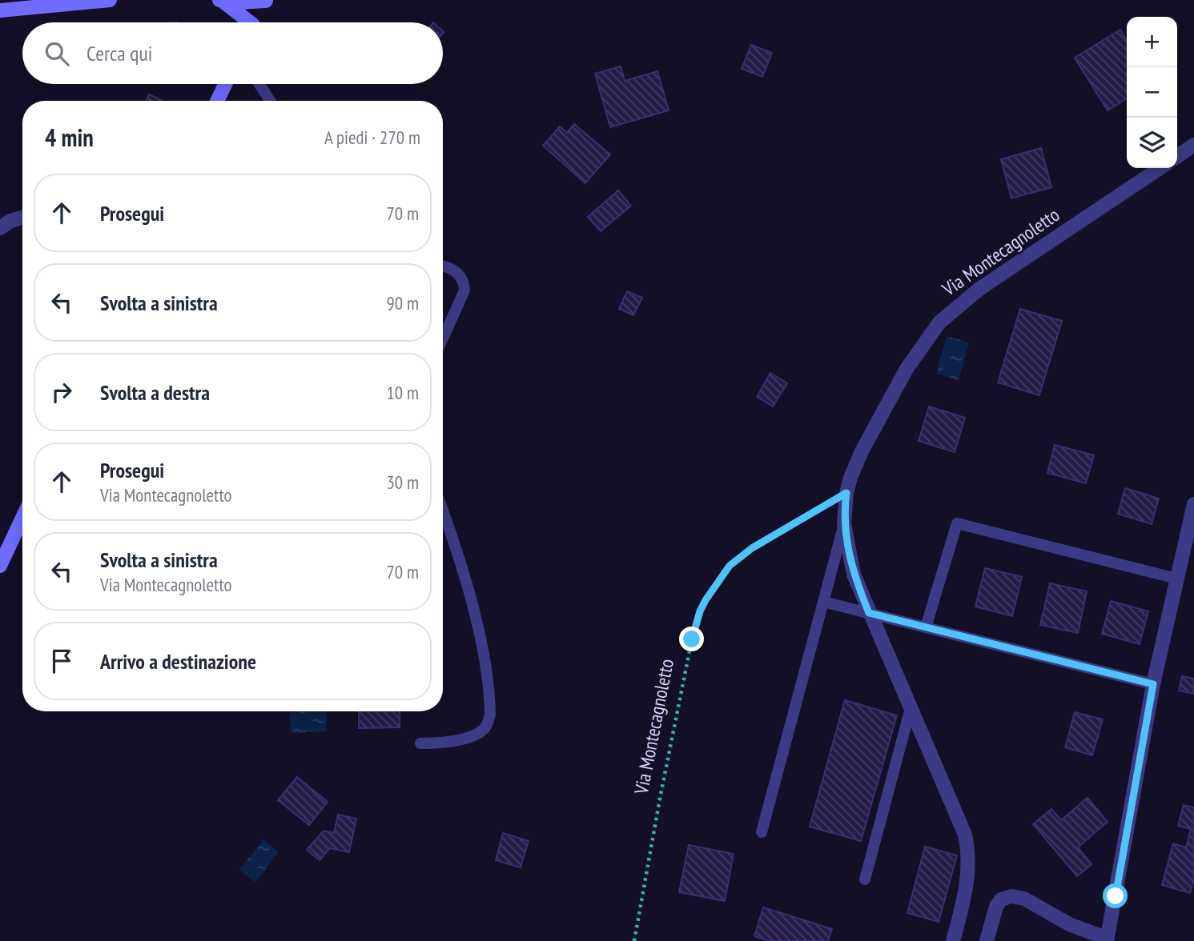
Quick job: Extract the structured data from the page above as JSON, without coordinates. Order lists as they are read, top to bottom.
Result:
{
  "streets": {
    "street": ["Via Montecagnoletto"]
  },
  "page": {
    "map_buttons": ["+", "−"],
    "search": "Cerca qui",
    "heading": ["4 min", "A piedi · 270 m"],
    "list": [
      ["Prosegui", "70 m"],
      ["Svolta a sinistra", "90 m"],
      ["Svolta a destra", "10 m"],
      ["Prosegui", "Via Montecagnoletto", "30 m"],
      ["Svolta a sinistra", "Via Montecagnoletto", "70 m"],
      "Arrivo a destinazione"
    ]
  }
}
